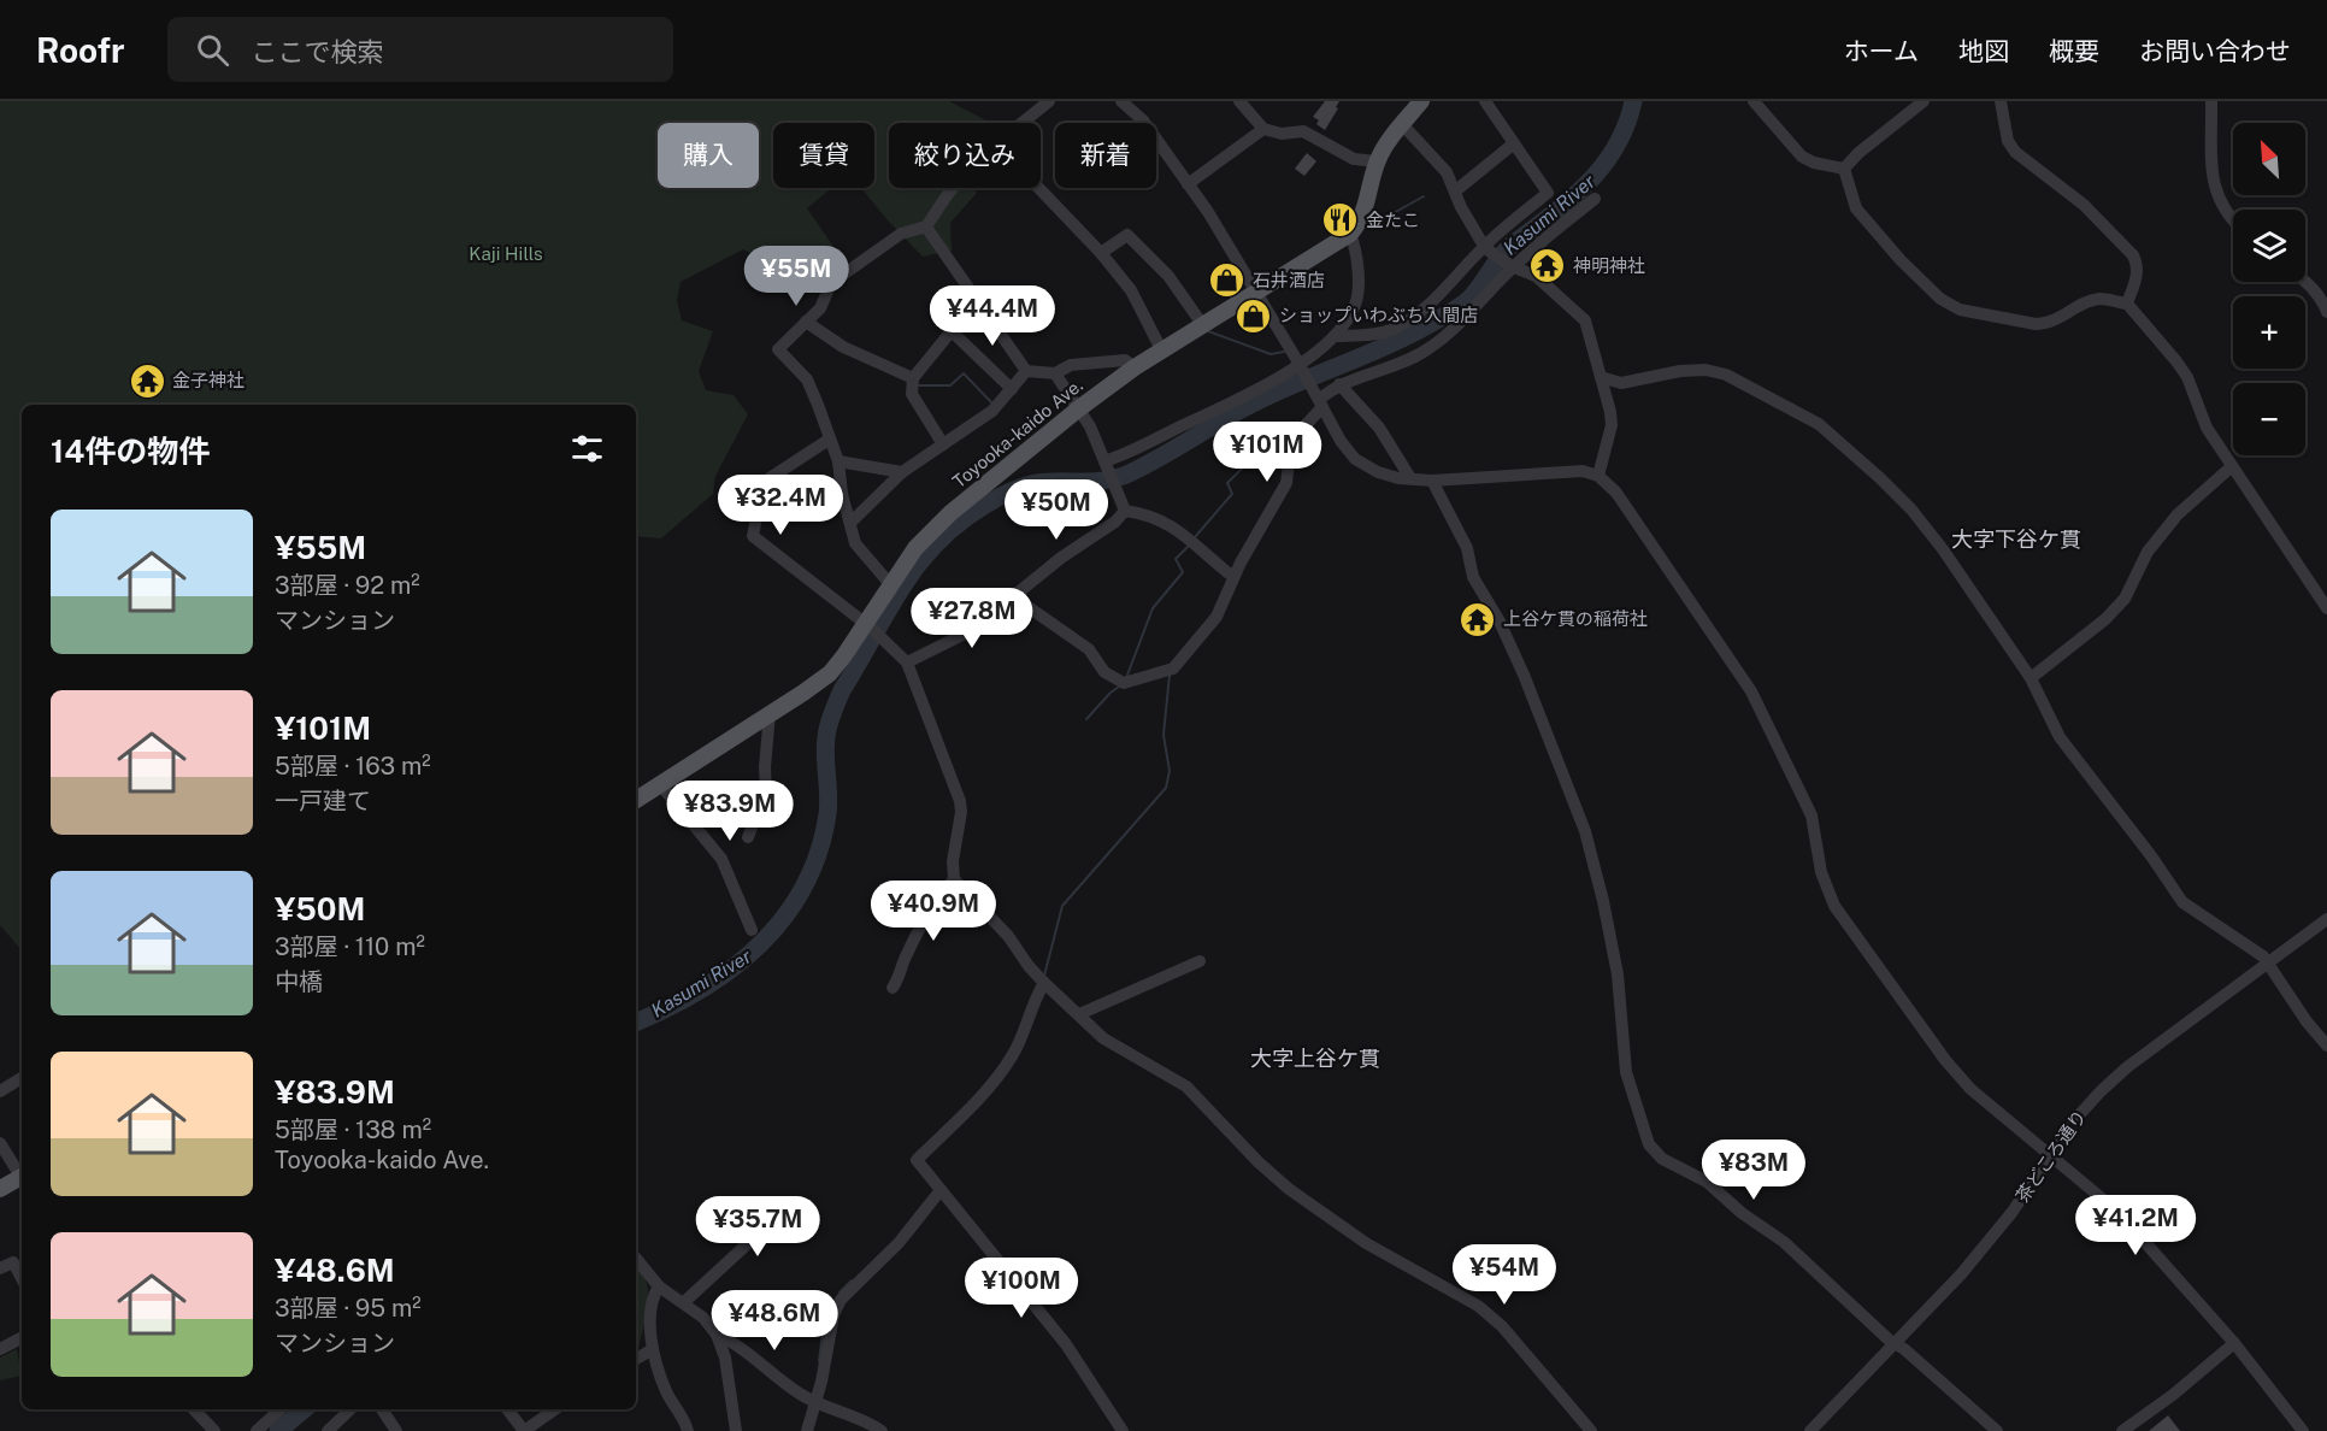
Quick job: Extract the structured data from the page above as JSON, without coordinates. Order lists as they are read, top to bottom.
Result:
{
  "streets": {
    "main road": ["Toyooka-kaido Ave."],
    "street": ["茶どころ通り"]
  },
  "districts": ["大字下谷ケ貫", "大字上谷ケ貫"],
  "water": ["Kasumi River"],
  "parks": ["Kaji Hills"],
  "places": {
    "restaurant": ["金たこ"],
    "temple": ["神明神社", "金子神社", "上谷ケ貫の稲荷社"],
    "shop": ["石井酒店", "ショップいわぶち入間店"]
  },
  "north": "top left",
  "page": {
    "header": "Roofr",
    "search": "ここで検索",
    "nav": [
      "ホーム",
      "地図",
      "概要",
      "お問い合わせ"
    ],
    "map_buttons": ["+", "−"],
    "chip": [
      "購入",
      "賃貸",
      "絞り込み",
      "新着"
    ],
    "price": [
      "¥55M",
      "¥44.4M",
      "¥101M",
      "¥32.4M",
      "¥50M",
      "¥27.8M",
      "¥83.9M",
      "¥40.9M",
      "¥83M",
      "¥41.2M",
      "¥35.7M",
      "¥54M",
      "¥100M",
      "¥48.6M"
    ],
    "heading": "14件の物件",
    "list": [
      {
        "name": "¥55M",
        "note": "3部屋 · 92 m² · マンション"
      },
      {
        "name": "¥101M",
        "note": "5部屋 · 163 m² · 一戸建て"
      },
      {
        "name": "¥50M",
        "note": "3部屋 · 110 m² · 中橋"
      },
      {
        "name": "¥83.9M",
        "note": "5部屋 · 138 m² · Toyooka-kaido Ave."
      },
      {
        "name": "¥48.6M",
        "note": "3部屋 · 95 m² · マンション"
      }
    ]
  }
}
